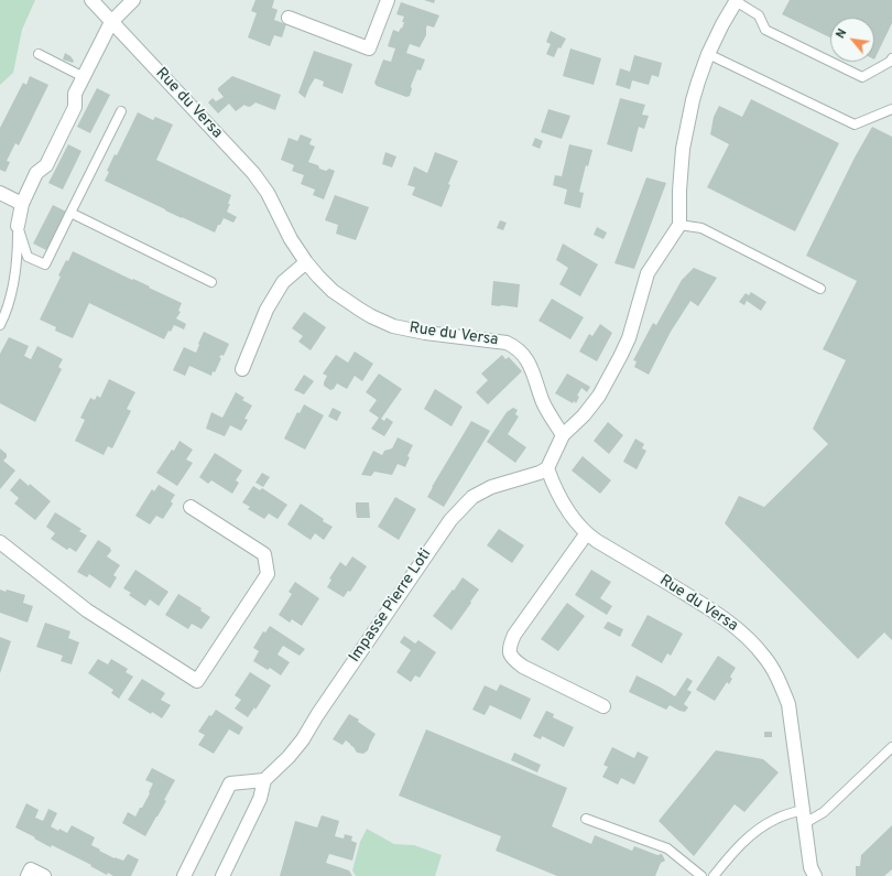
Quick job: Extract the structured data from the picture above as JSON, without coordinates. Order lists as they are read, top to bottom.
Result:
{
  "streets": {
    "street": ["Rue du Versa", "Impasse Pierre Loti"]
  },
  "crossings": [
    ["Rue du Versa", "Impasse Pierre Loti"]
  ],
  "north": "top left"
}
